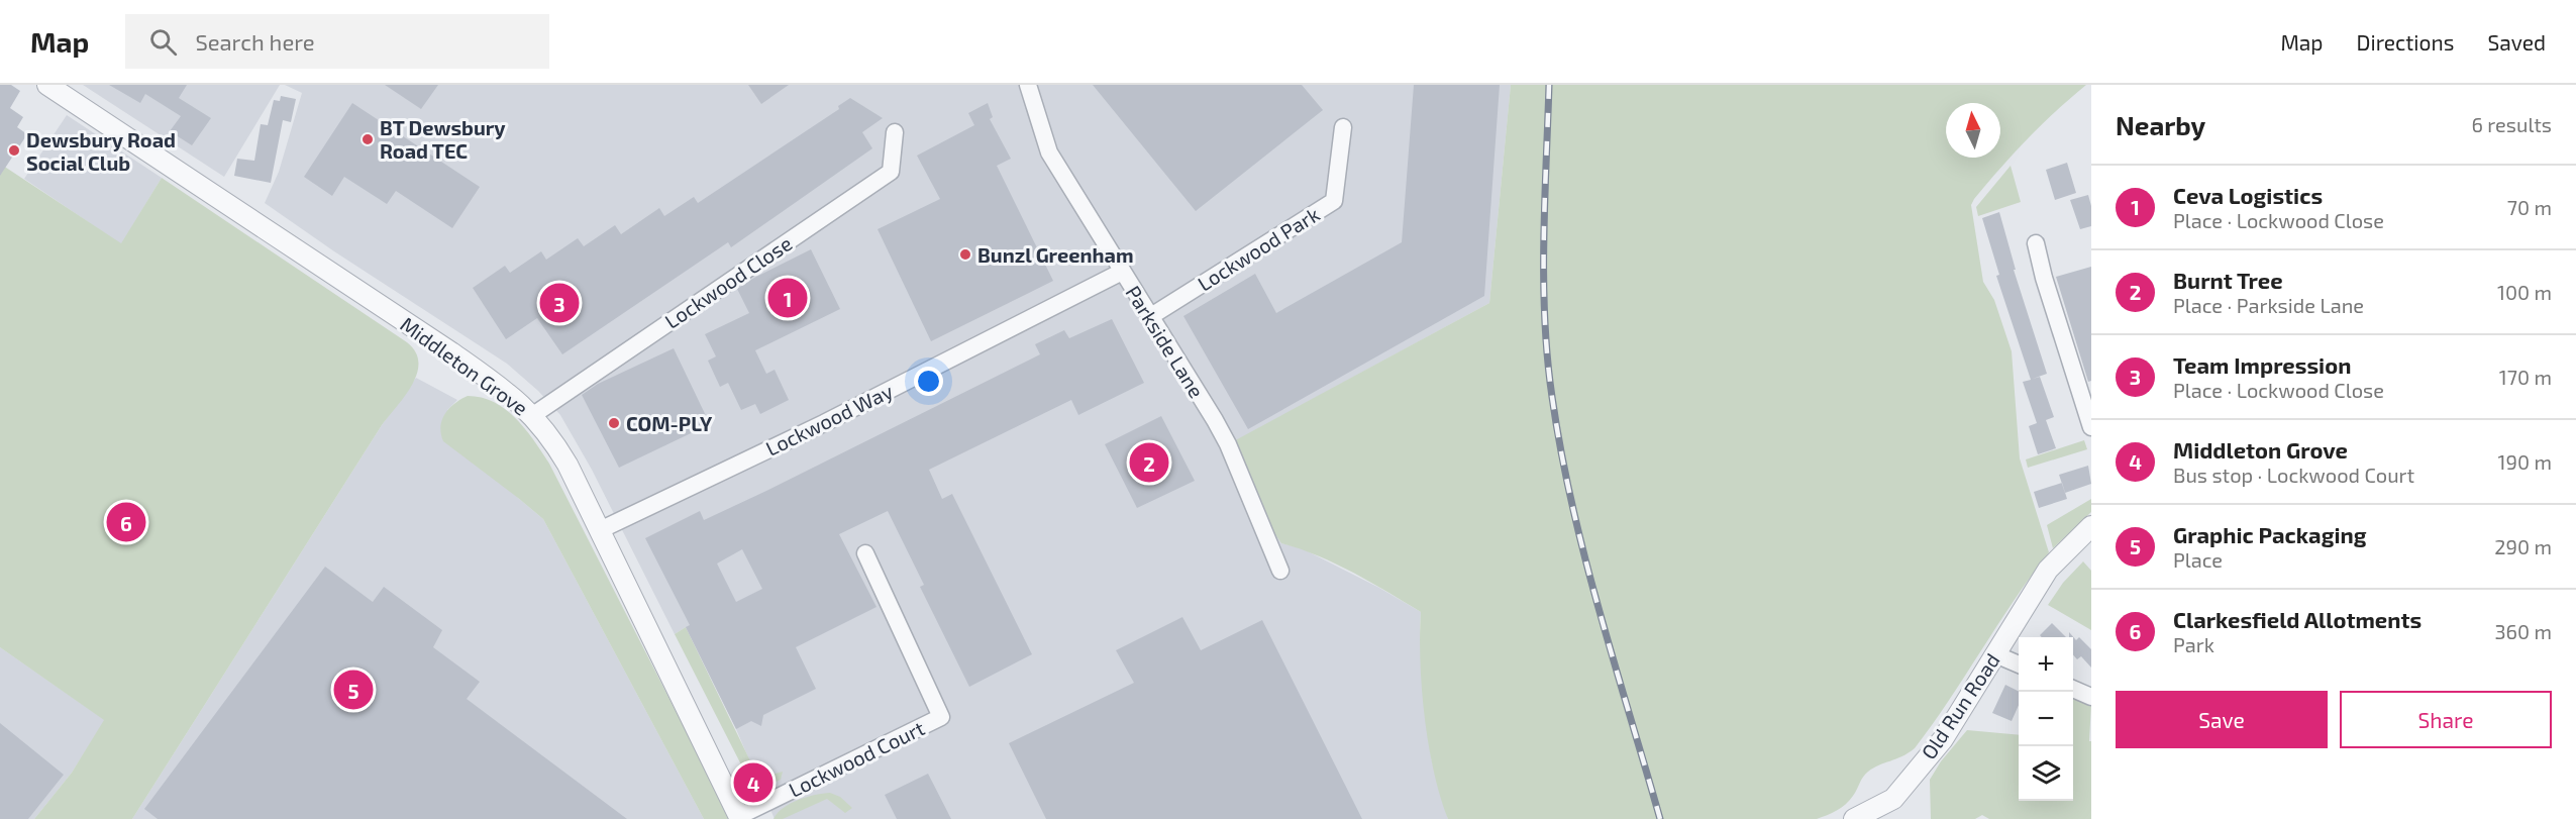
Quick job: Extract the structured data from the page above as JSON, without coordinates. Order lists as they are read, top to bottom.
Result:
{
  "streets": {
    "street": [
      "Lockwood Park",
      "Lockwood Close",
      "Parkside Lane",
      "Middleton Grove",
      "Lockwood Way",
      "Old Run Road",
      "Lockwood Court"
    ]
  },
  "crossings": [
    ["Lockwood Park", "Parkside Lane"],
    ["Lockwood Close", "Middleton Grove"],
    ["Parkside Lane", "Lockwood Way"],
    ["Middleton Grove", "Lockwood Way"],
    ["Middleton Grove", "Lockwood Court"]
  ],
  "places": [
    "BT Dewsbury Road TEC",
    "Dewsbury Road Social Club",
    "Bunzl Greenham",
    "COM-PLY"
  ],
  "north": "top",
  "page": {
    "header": "Map",
    "search": "Search here",
    "nav": ["Map", "Directions", "Saved"],
    "heading": ["Nearby", "6 results"],
    "list": [
      {
        "mark": "1",
        "name": "Ceva Logistics",
        "note": "Place · Lockwood Close",
        "value": "70 m"
      },
      {
        "mark": "2",
        "name": "Burnt Tree",
        "note": "Place · Parkside Lane",
        "value": "100 m"
      },
      {
        "mark": "3",
        "name": "Team Impression",
        "note": "Place · Lockwood Close",
        "value": "170 m"
      },
      {
        "mark": "4",
        "name": "Middleton Grove",
        "note": "Bus stop · Lockwood Court",
        "value": "190 m"
      },
      {
        "mark": "5",
        "name": "Graphic Packaging",
        "note": "Place",
        "value": "290 m"
      },
      {
        "mark": "6",
        "name": "Clarkesfield Allotments",
        "note": "Park",
        "value": "360 m"
      }
    ],
    "pins": [
      "1",
      "3",
      "2",
      "6",
      "5",
      "4"
    ],
    "map_buttons": ["+", "−"],
    "buttons": ["Save", "Share"]
  }
}
